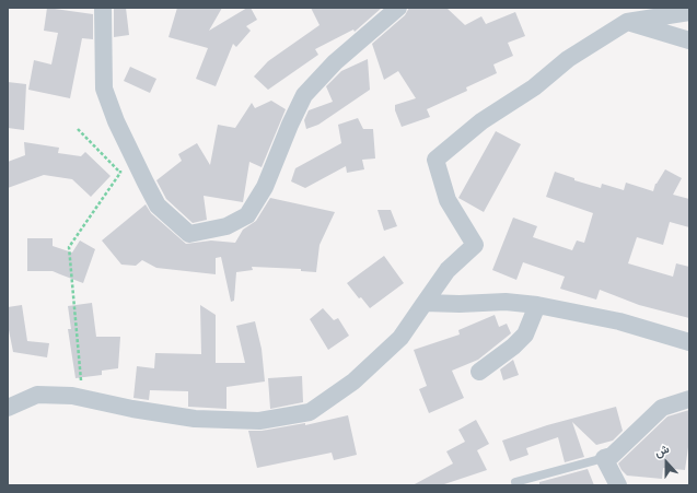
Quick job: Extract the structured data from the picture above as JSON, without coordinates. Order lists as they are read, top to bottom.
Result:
{
  "north": "top"
}
